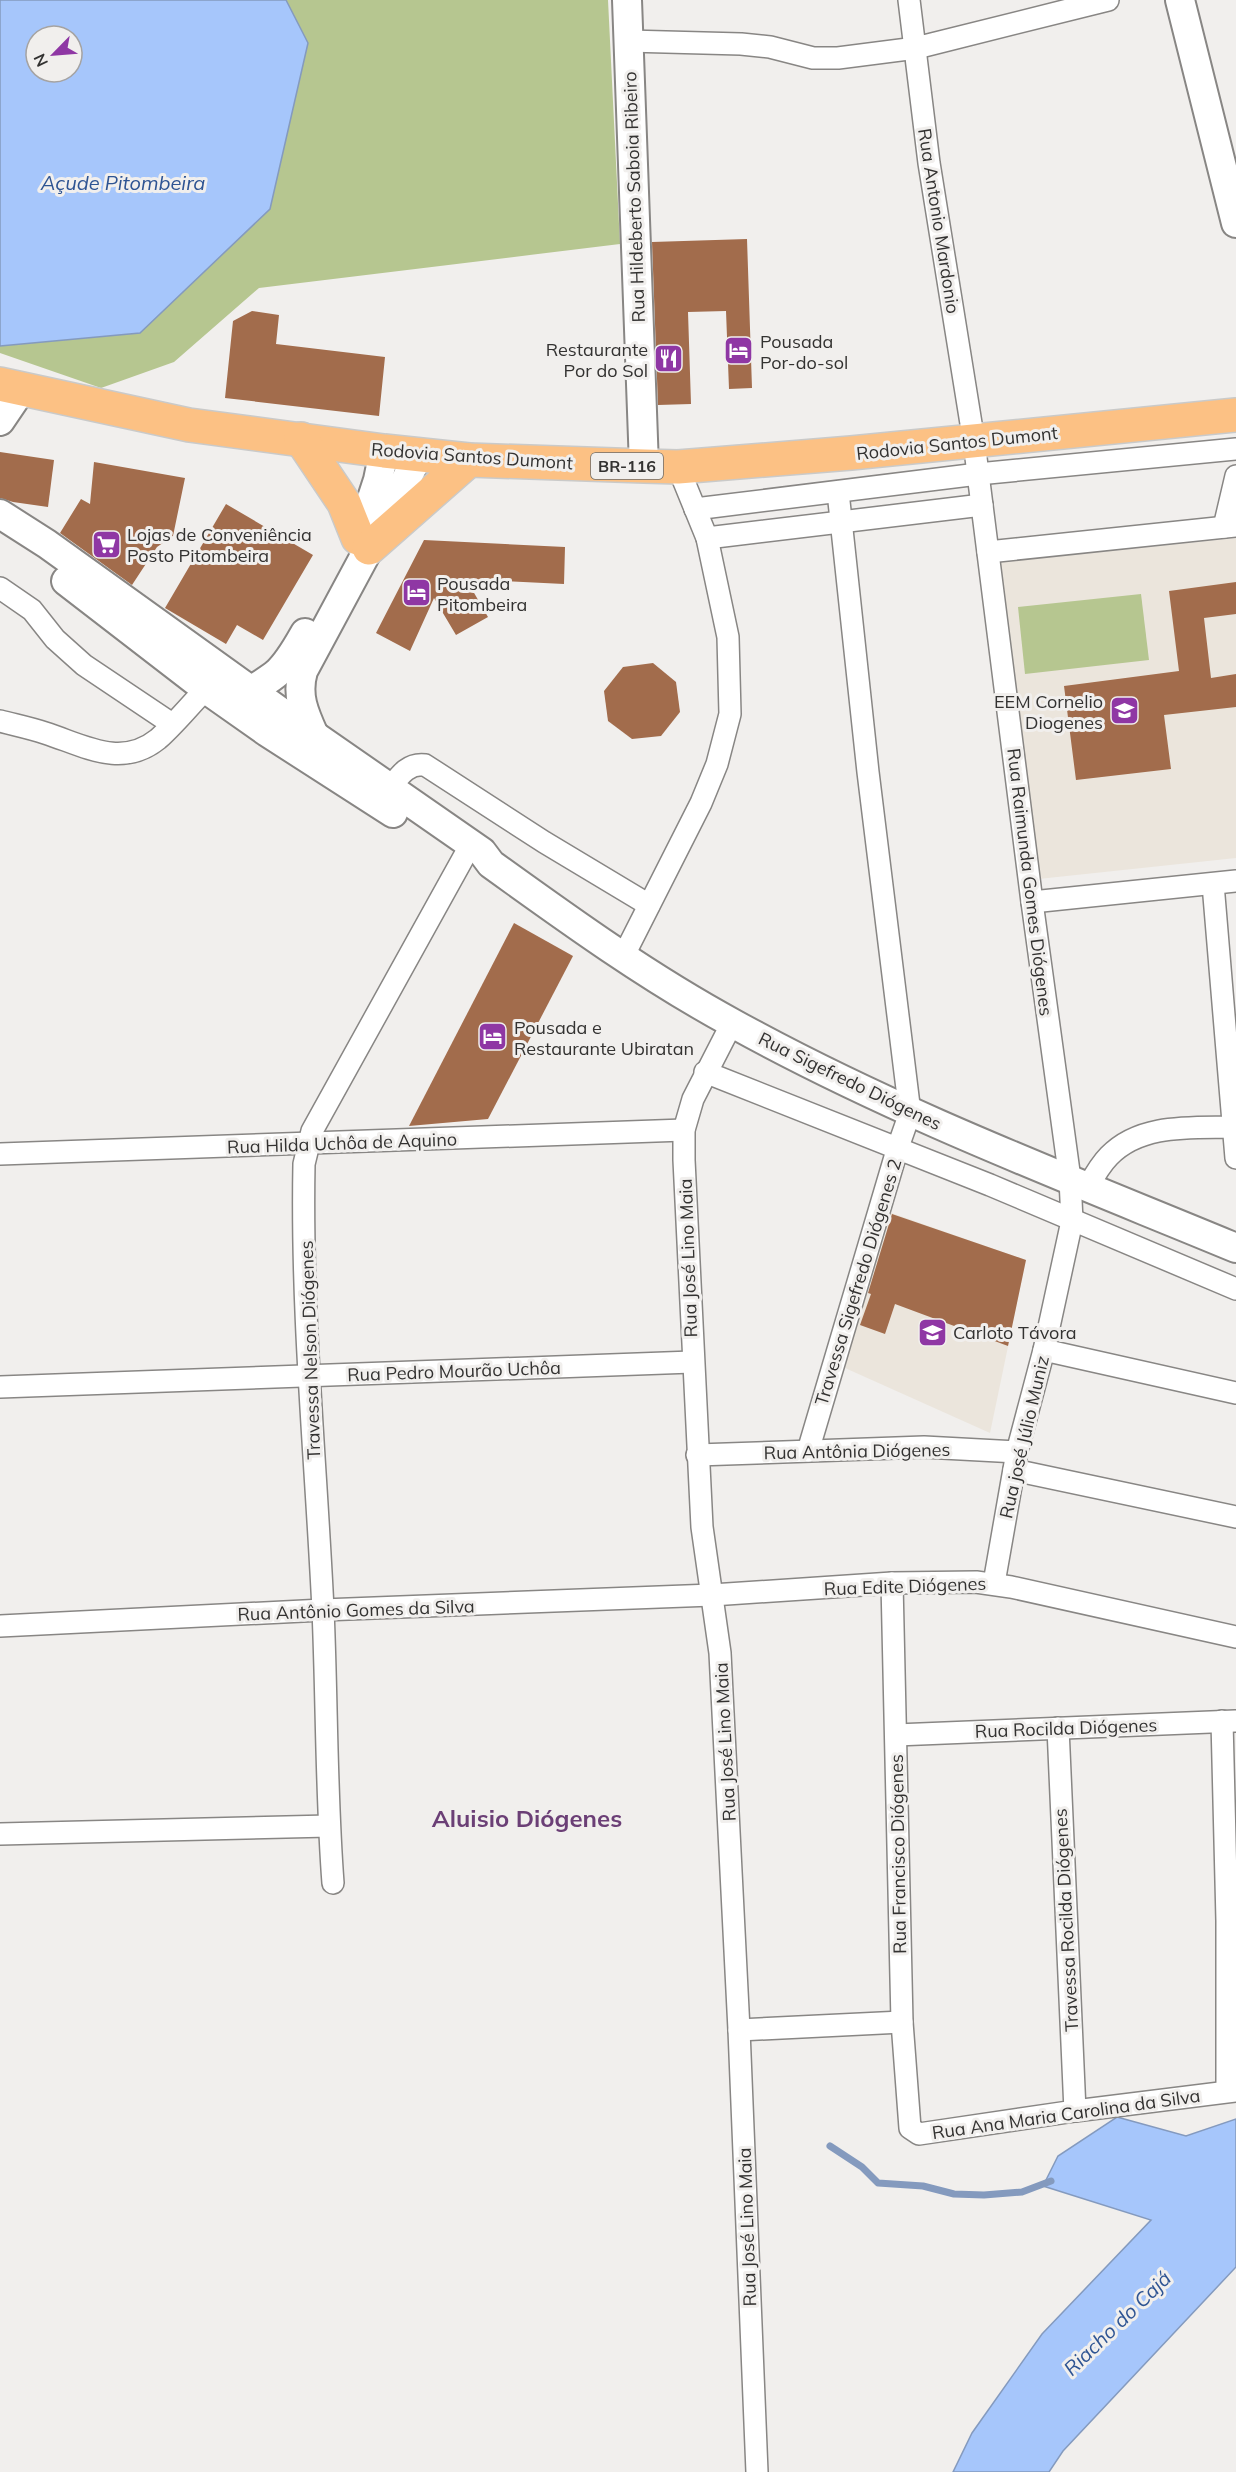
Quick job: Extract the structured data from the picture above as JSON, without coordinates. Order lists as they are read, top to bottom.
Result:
{
  "streets": {
    "highway": ["Rodovia Santos Dumont", "BR-116"],
    "main road": ["Rua Hildeberto Saboia Ribeiro", "Rua Sigefredo Diógenes"],
    "street": [
      "Rua Antonio Mardonio",
      "Rua Raimunda Gomes Diógenes",
      "Rua Hilda Uchôa de Aquino",
      "Rua José Lino Maia",
      "Travessa Sigefredo Diógenes 2",
      "Travessa Nelson Diógenes",
      "Rua Pedro Mourão Uchôa",
      "Rua josé Júlio Muniz",
      "Rua Antônia Diógenes",
      "Rua Edite Diógenes",
      "Rua Antônio Gomes da Silva",
      "Rua Rocilda Diógenes",
      "Rua Francisco Diógenes",
      "Travessa Rocilda Diógenes",
      "Rua Ana Maria Carolina da Silva"
    ]
  },
  "crossings": [
    ["Rua Hildeberto Saboia Ribeiro", "Rodovia Santos Dumont"],
    ["Rua Antonio Mardonio", "Rodovia Santos Dumont"],
    ["Rua Antonio Mardonio", "Rua Raimunda Gomes Diógenes"],
    ["Rodovia Santos Dumont", "Rua Raimunda Gomes Diógenes"],
    ["Rua Raimunda Gomes Diógenes", "Rua Sigefredo Diógenes"],
    ["Rua Raimunda Gomes Diógenes", "Rua josé Júlio Muniz"],
    ["Rua Sigefredo Diógenes", "Rua José Lino Maia"],
    ["Rua Sigefredo Diógenes", "Travessa Sigefredo Diógenes 2"],
    ["Rua Sigefredo Diógenes", "Travessa Nelson Diógenes"],
    ["Rua Hilda Uchôa de Aquino", "Rua José Lino Maia"],
    ["Rua Hilda Uchôa de Aquino", "Travessa Nelson Diógenes"],
    ["Rua José Lino Maia", "Rua Pedro Mourão Uchôa"],
    ["Rua José Lino Maia", "Rua Antônia Diógenes"],
    ["Rua José Lino Maia", "Rua Edite Diógenes"],
    ["Rua José Lino Maia", "Rua Antônio Gomes da Silva"],
    ["Travessa Sigefredo Diógenes 2", "Rua Antônia Diógenes"],
    ["Travessa Nelson Diógenes", "Rua Pedro Mourão Uchôa"],
    ["Travessa Nelson Diógenes", "Rua Antônio Gomes da Silva"],
    ["Rua josé Júlio Muniz", "Rua Antônia Diógenes"],
    ["Rua josé Júlio Muniz", "Rua Edite Diógenes"],
    ["Rua Edite Diógenes", "Rua Antônio Gomes da Silva"],
    ["Rua Edite Diógenes", "Rua Francisco Diógenes"],
    ["Rua Rocilda Diógenes", "Rua Francisco Diógenes"],
    ["Rua Rocilda Diógenes", "Travessa Rocilda Diógenes"],
    ["Rua Francisco Diógenes", "Rua Ana Maria Carolina da Silva"],
    ["Travessa Rocilda Diógenes", "Rua Ana Maria Carolina da Silva"]
  ],
  "districts": ["Aluisio Diógenes"],
  "water": ["Açude Pitombeira", "Riacho do Cajá"],
  "places": {
    "hotel": ["Pousada Por-do-sol", "Pousada Pitombeira", "Pousada e Restaurante Ubiratan"],
    "restaurant": ["Restaurante Por do Sol"],
    "supermarket": ["Lojas de Conveniência Posto Pitombeira"],
    "school or university": ["EEM Cornelio Diogenes", "Carloto Távora"]
  },
  "north": "bottom left"
}
